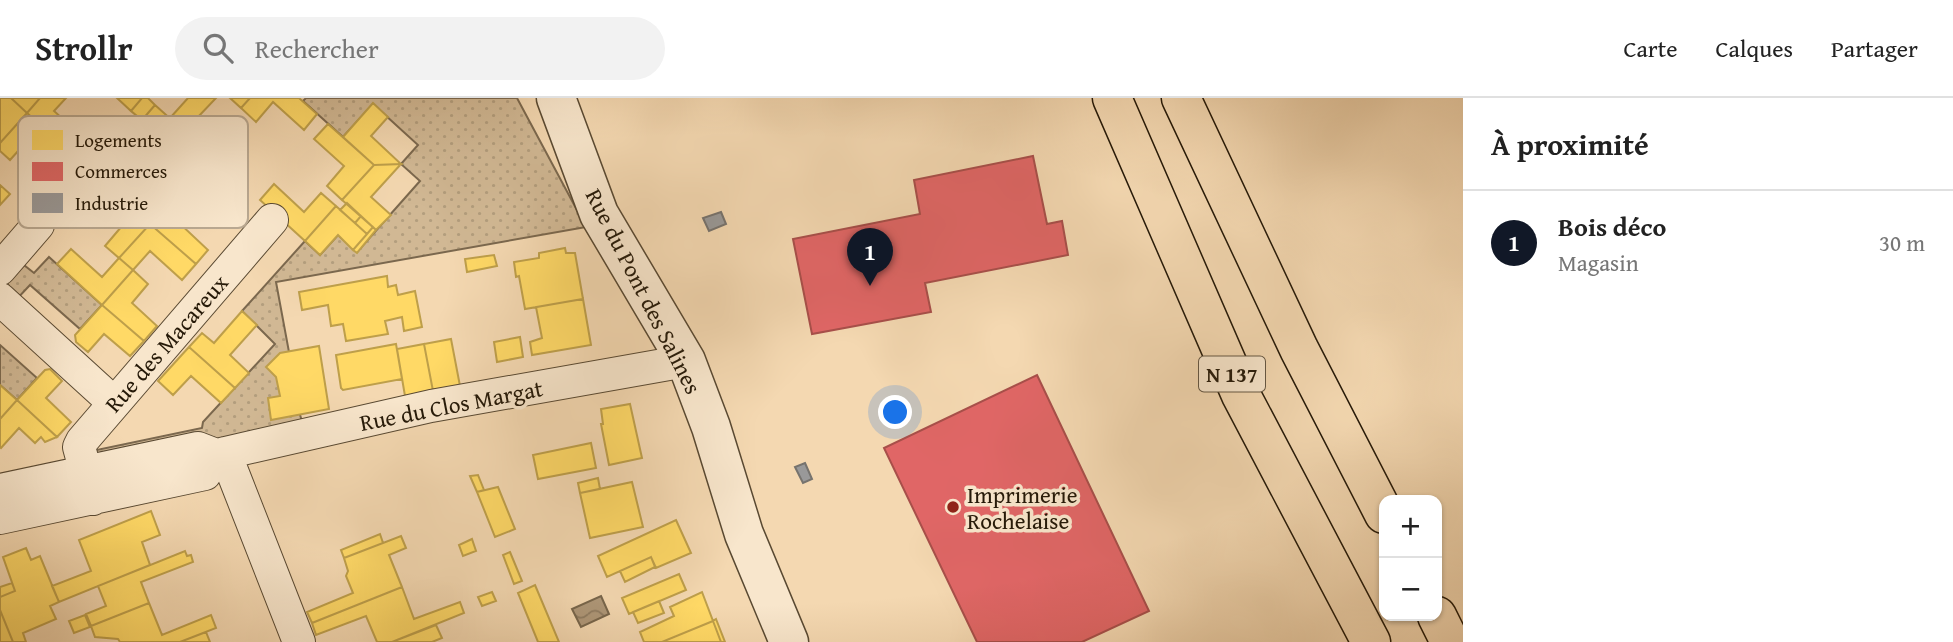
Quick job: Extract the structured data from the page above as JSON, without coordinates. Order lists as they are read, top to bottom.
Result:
{
  "streets": {
    "highway": ["N 137"],
    "street": ["Rue du Pont des Salines", "Rue des Macareux", "Rue du Clos Margat"]
  },
  "crossings": [
    ["Rue du Pont des Salines", "Rue du Clos Margat"],
    ["Rue des Macareux", "Rue du Clos Margat"]
  ],
  "places": ["Imprimerie Rochelaise"],
  "legend": ["Logements", "Commerces", "Industrie"],
  "page": {
    "header": "Strollr",
    "search": "Rechercher",
    "nav": ["Carte", "Calques", "Partager"],
    "heading": "À proximité",
    "list": [
      {
        "mark": "1",
        "name": "Bois déco",
        "note": "Magasin",
        "value": "30 m"
      }
    ],
    "pins": "1",
    "map_buttons": ["+", "−"]
  }
}
